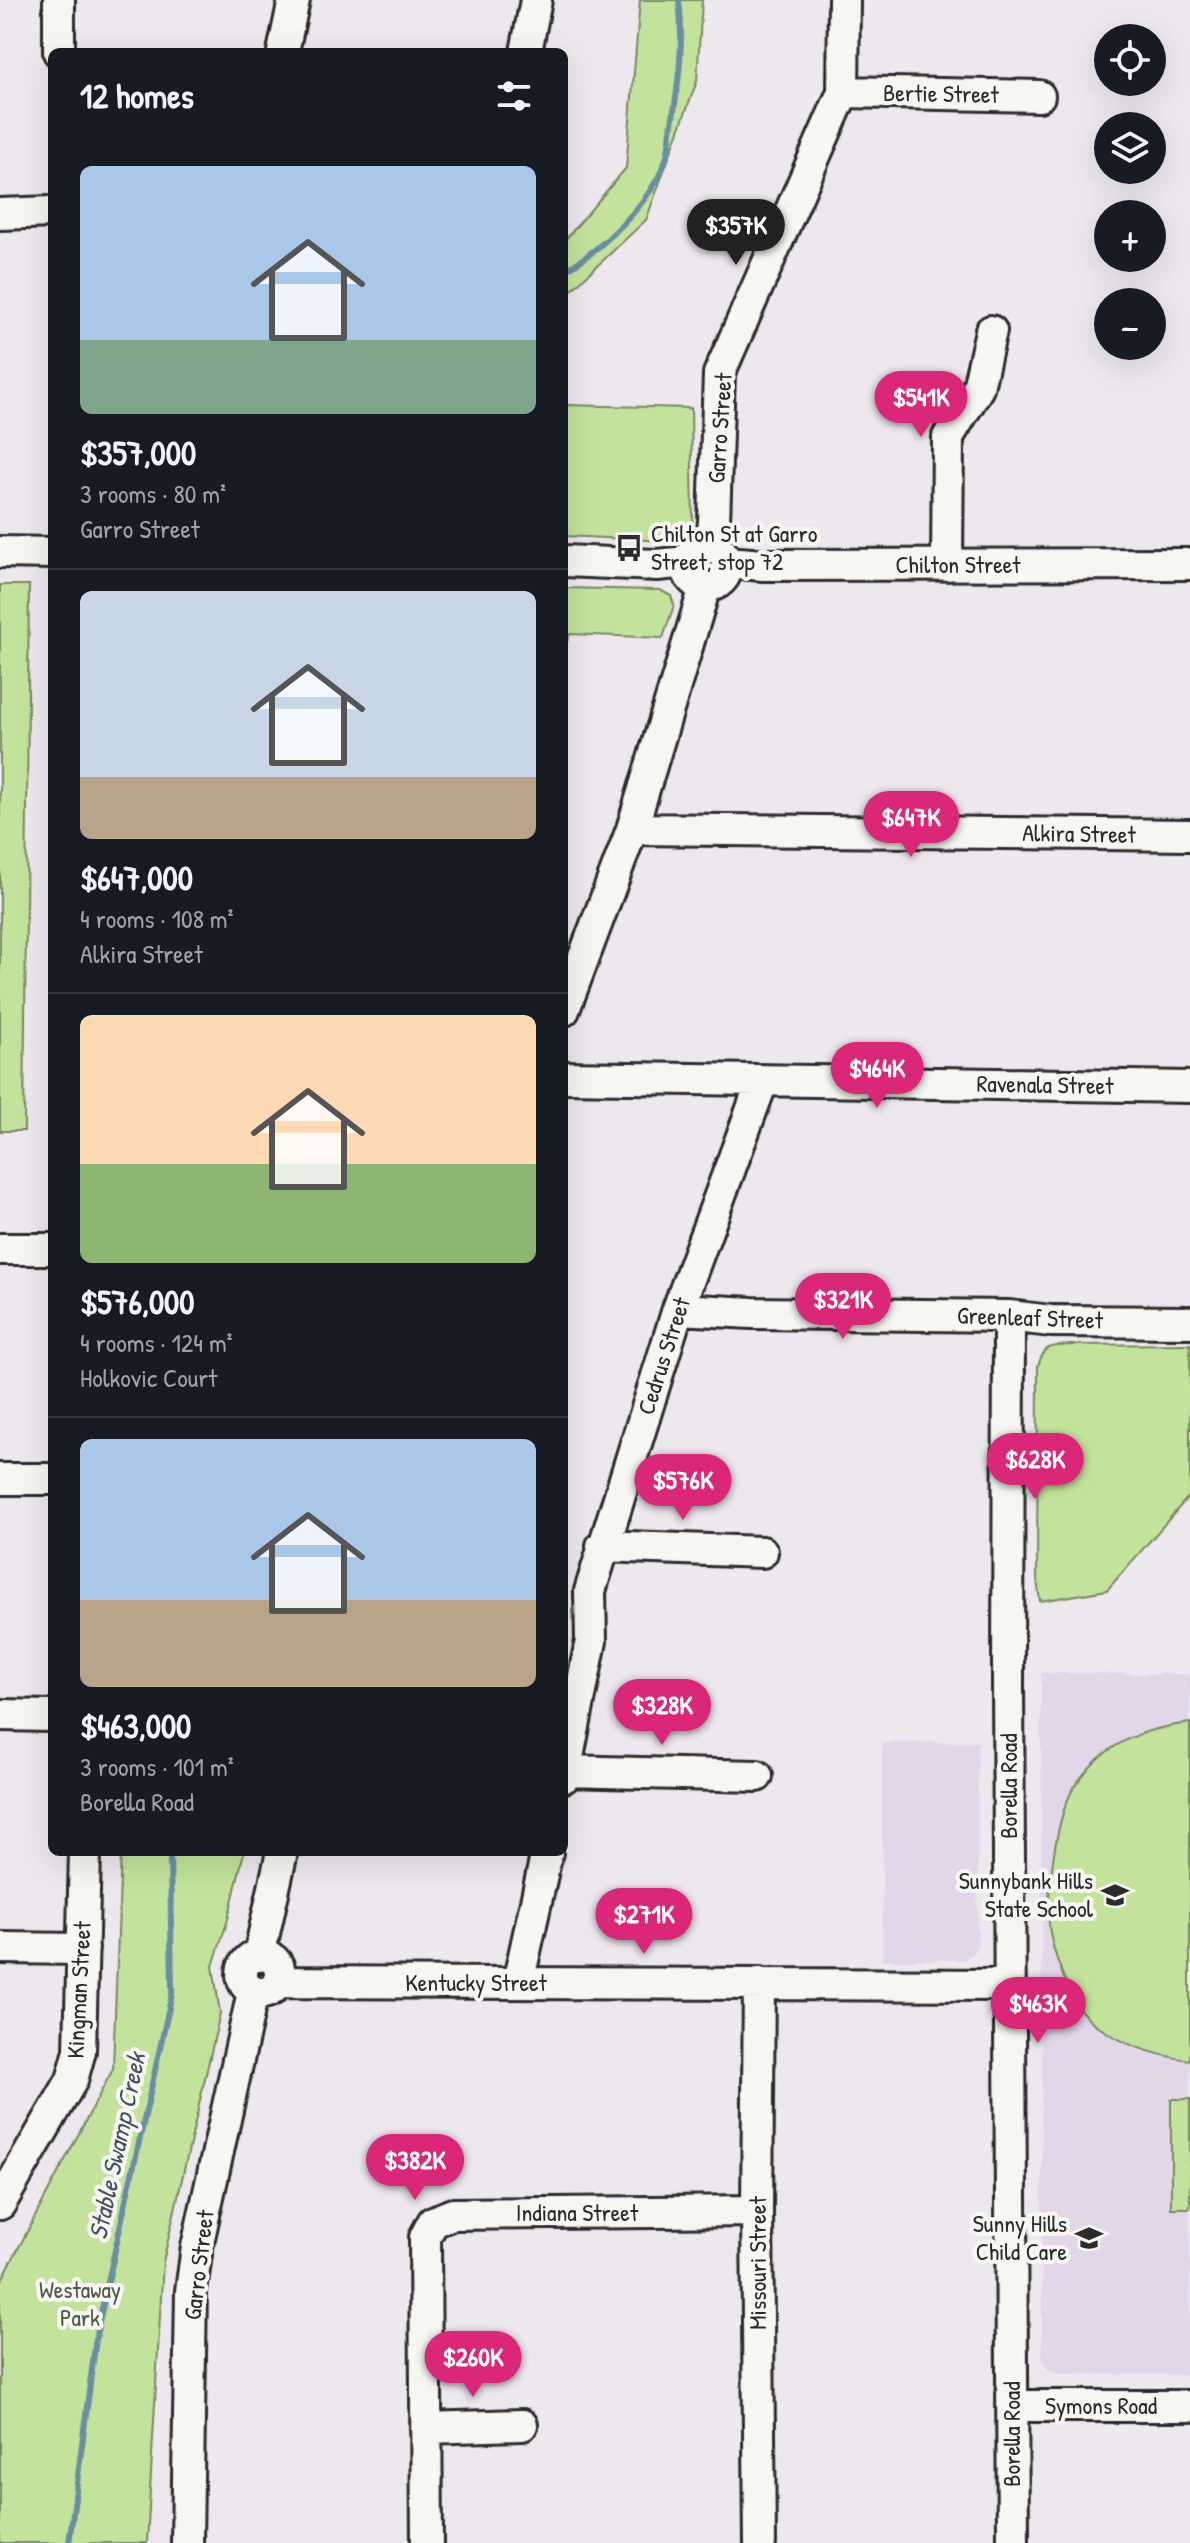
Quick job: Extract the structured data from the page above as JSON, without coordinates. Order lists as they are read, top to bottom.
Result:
{
  "streets": {
    "street": [
      "Bertie Street",
      "Garro Street",
      "Chilton Street",
      "Alkira Street",
      "Ravenala Street",
      "Greenleaf Street",
      "Cedrus Street",
      "Borella Road",
      "Kentucky Street",
      "Kingman Street",
      "Indiana Street",
      "Missouri Street",
      "Symons Road"
    ]
  },
  "crossings": [
    ["Bertie Street", "Garro Street"],
    ["Garro Street", "Chilton Street"],
    ["Garro Street", "Alkira Street"],
    ["Garro Street", "Kentucky Street"],
    ["Ravenala Street", "Cedrus Street"],
    ["Greenleaf Street", "Cedrus Street"],
    ["Greenleaf Street", "Borella Road"],
    ["Borella Road", "Kentucky Street"],
    ["Borella Road", "Symons Road"],
    ["Kentucky Street", "Missouri Street"],
    ["Indiana Street", "Missouri Street"]
  ],
  "water": ["Stable Swamp Creek"],
  "parks": ["Westaway Park"],
  "places": {
    "bus stop": ["Chilton St at Garro Street, stop 72"],
    "school or university": ["Sunnybank Hills State School", "Sunny Hills Child Care"]
  },
  "page": {
    "map_buttons": ["+", "−"],
    "heading": "12 homes",
    "list": [
      {
        "name": "$357,000",
        "note": "3 rooms · 80 m² · Garro Street"
      },
      {
        "name": "$647,000",
        "note": "4 rooms · 108 m² · Alkira Street"
      },
      {
        "name": "$576,000",
        "note": "4 rooms · 124 m² · Holkovic Court"
      },
      {
        "name": "$463,000",
        "note": "3 rooms · 101 m² · Borella Road"
      }
    ],
    "price": [
      "$357K",
      "$541K",
      "$647K",
      "$464K",
      "$321K",
      "$628K",
      "$576K",
      "$328K",
      "$271K",
      "$463K",
      "$382K",
      "$260K"
    ]
  }
}
